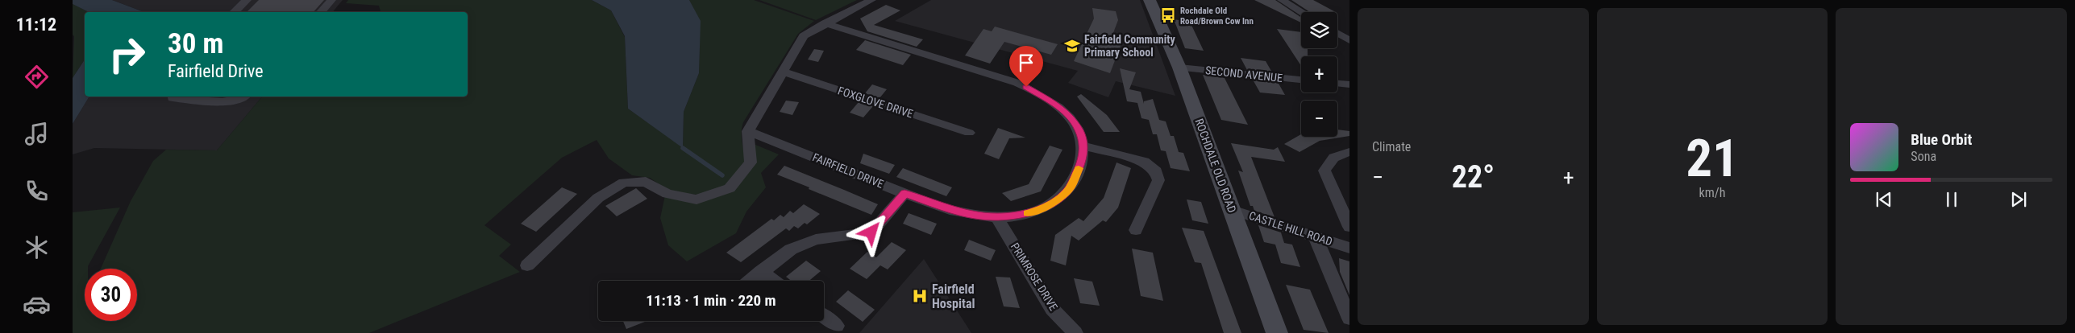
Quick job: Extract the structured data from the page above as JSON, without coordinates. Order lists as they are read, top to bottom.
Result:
{
  "streets": {
    "main road": ["ROCHDALE OLD ROAD"],
    "street": [
      "SECOND AVENUE",
      "FOXGLOVE DRIVE",
      "FAIRFIELD DRIVE",
      "CASTLE HILL ROAD",
      "PRIMROSE DRIVE"
    ]
  },
  "crossings": [
    ["SECOND AVENUE", "ROCHDALE OLD ROAD"],
    ["ROCHDALE OLD ROAD", "CASTLE HILL ROAD"],
    ["FAIRFIELD DRIVE", "PRIMROSE DRIVE"]
  ],
  "places": {
    "bus stop": ["Rochdale Old Road/Brown Cow Inn"],
    "school or university": ["Fairfield Community Primary School"],
    "hospital": ["Fairfield Hospital"]
  },
  "page": {
    "tabs": "11:12",
    "tile": [
      "Climate",
      ["21", "km/h"]
    ],
    "map_buttons": ["+", "−"],
    "turn": ["30 m", "Fairfield Drive"],
    "song": ["Blue Orbit", "Sona"],
    "heat": ["−", "22°", "+"],
    "limit": "30",
    "trip": "11:13 · 1 min · 220 m"
  }
}
